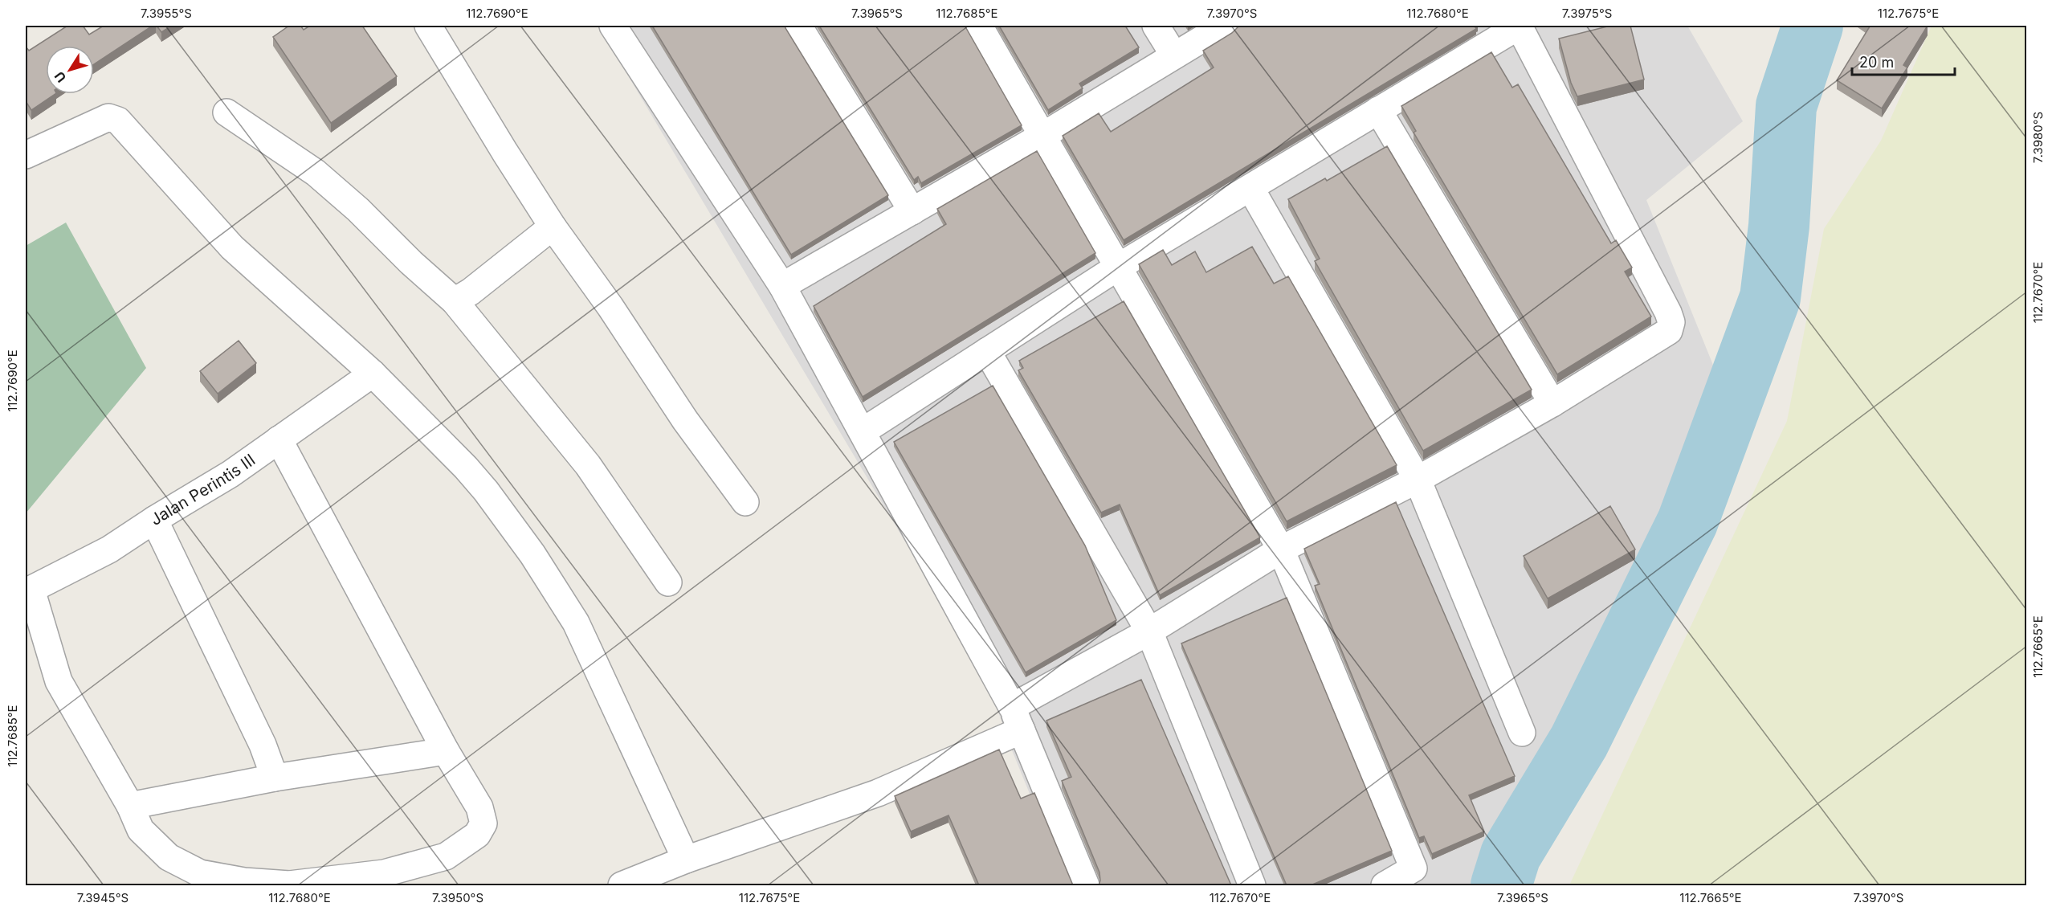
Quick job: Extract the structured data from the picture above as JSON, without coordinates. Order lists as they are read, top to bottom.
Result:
{
  "streets": {
    "street": ["Jalan Perintis III"]
  },
  "scale_bar": "20 m",
  "north": "bottom left",
  "coordinates": [
    "7.3955°S",
    "112.7690°E",
    "7.3965°S",
    "112.7685°E",
    "7.3970°S",
    "112.7680°E",
    "7.3975°S",
    "112.7675°E",
    "7.3980°S",
    "112.7670°E",
    "112.7665°E",
    "7.3945°S",
    "7.3950°S"
  ]
}
